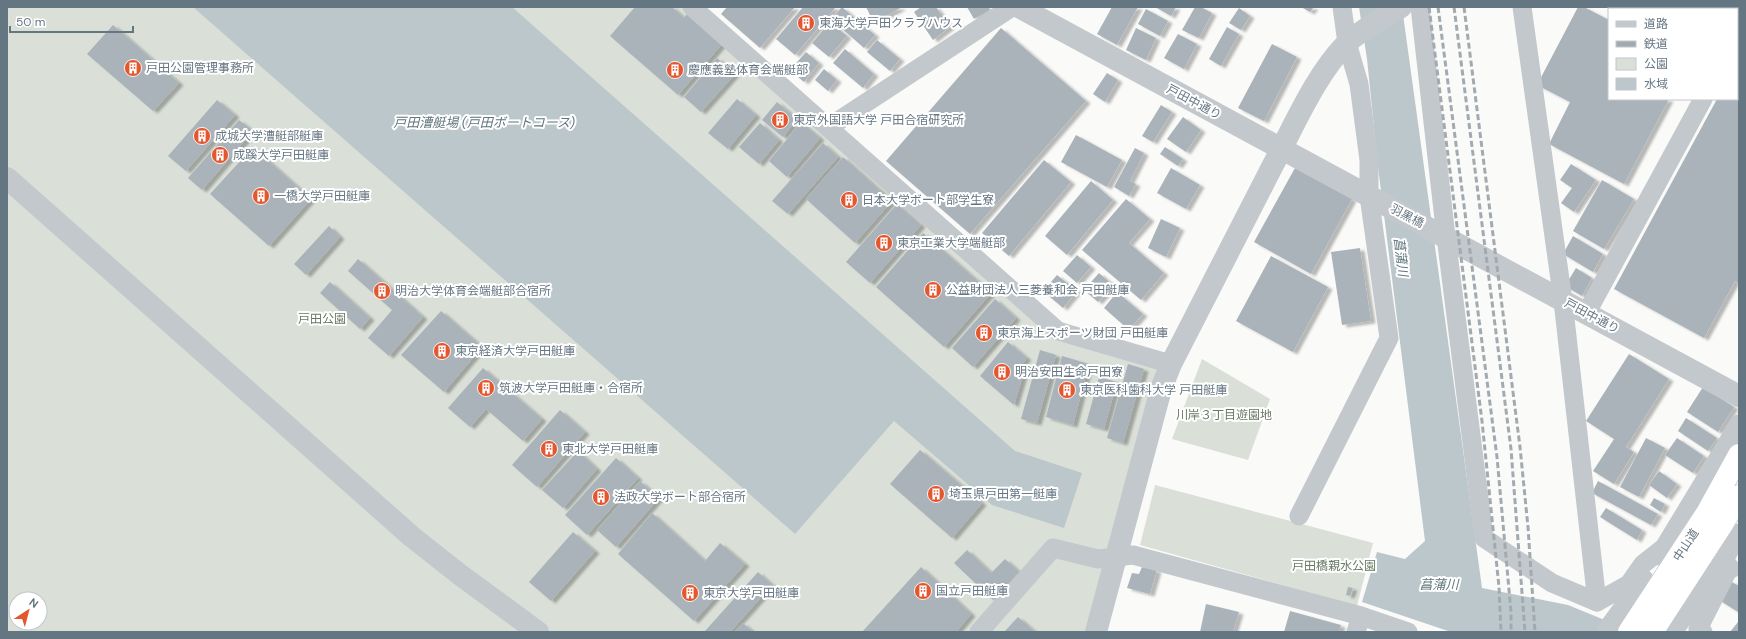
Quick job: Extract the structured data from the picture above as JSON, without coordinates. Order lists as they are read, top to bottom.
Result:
{
  "streets": {
    "highway": ["中山道"],
    "street": ["戸田中通り", "羽黒橋"]
  },
  "crossings": [
    ["戸田中通り", "羽黒橋"]
  ],
  "water": ["戸田漕艇場 (戸田ボートコース)", "菖蒲川"],
  "parks": ["戸田公園", "川岸３丁目遊園地", "戸田橋親水公園"],
  "places": {
    "building": [
      "東海大学戸田クラブハウス",
      "戸田公園管理事務所",
      "慶應義塾体育会端艇部",
      "東京外国語大学 戸田合宿研究所",
      "成城大学漕艇部艇庫",
      "成蹊大学戸田艇庫",
      "一橋大学戸田艇庫",
      "日本大学ボート部学生寮",
      "東京工業大学端艇部",
      "公益財団法人三菱養和会 戸田艇庫",
      "明治大学体育会端艇部合宿所",
      "東京海上スポーツ財団 戸田艇庫",
      "東京経済大学戸田艇庫",
      "明治安田生命戸田寮",
      "筑波大学戸田艇庫・合宿所",
      "東京医科歯科大学 戸田艇庫",
      "東北大学戸田艇庫",
      "埼玉県戸田第一艇庫",
      "法政大学ボート部合宿所",
      "国立戸田艇庫",
      "東京大学戸田艇庫"
    ]
  },
  "legend": [
    "道路",
    "鉄道",
    "公園",
    "水域"
  ],
  "scale_bar": "50 m",
  "north": "top right"
}
